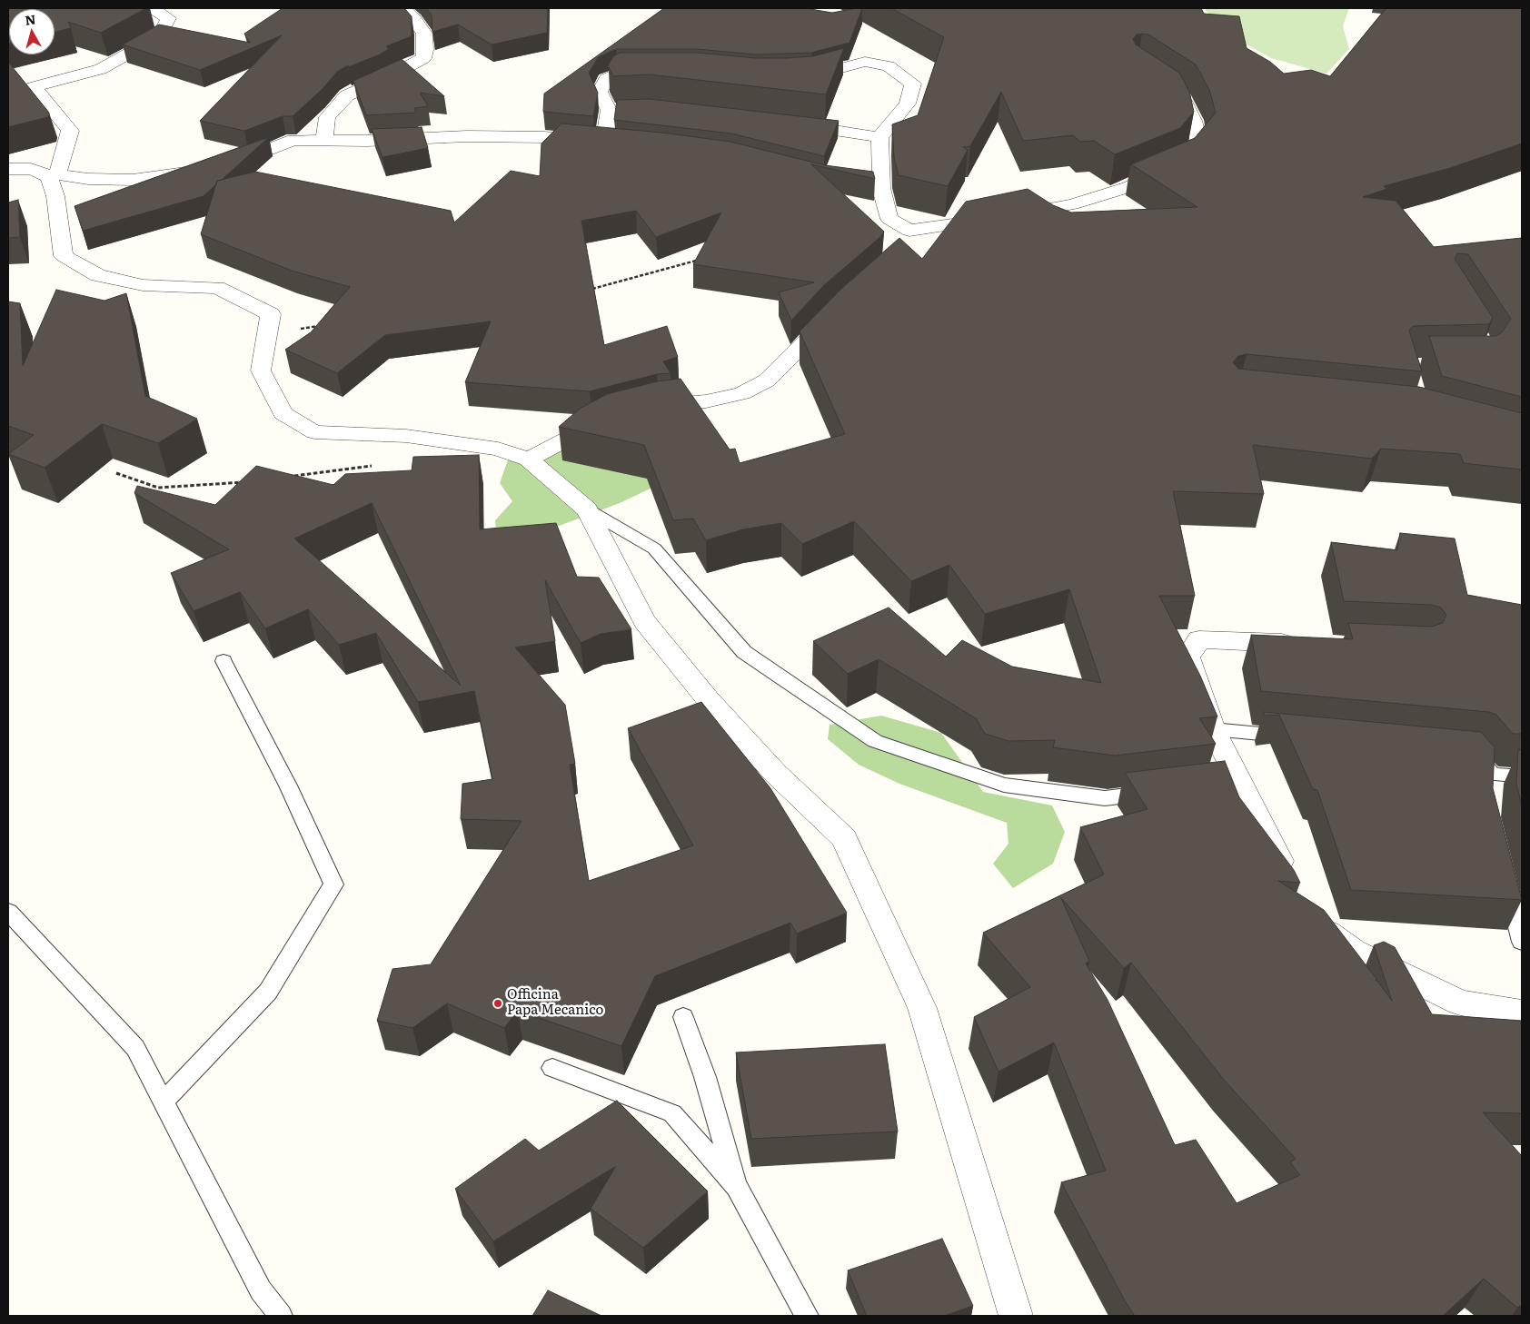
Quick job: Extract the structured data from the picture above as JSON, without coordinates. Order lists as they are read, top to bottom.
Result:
{
  "places": ["Officina Papa Mecanico"],
  "north": "top"
}
